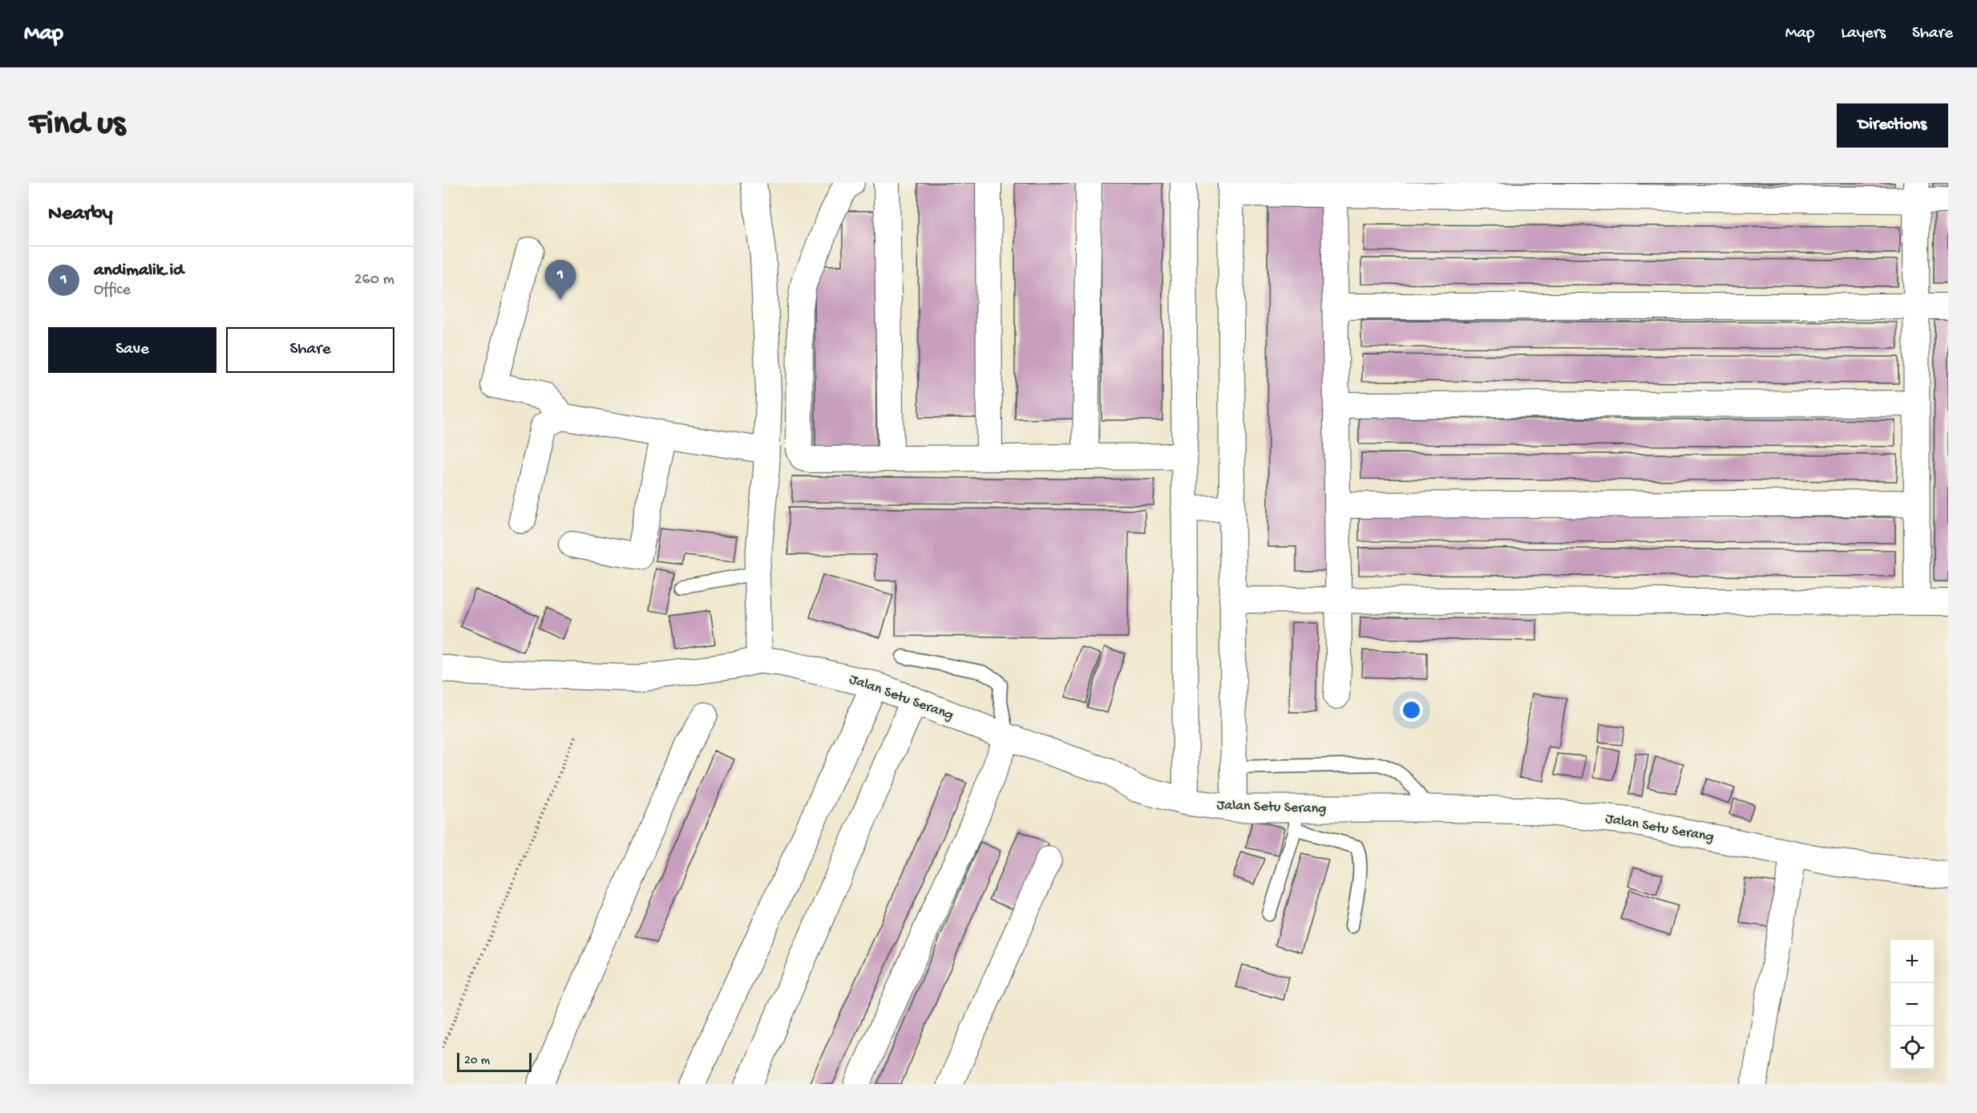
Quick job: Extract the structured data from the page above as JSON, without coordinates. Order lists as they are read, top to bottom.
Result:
{
  "streets": {
    "street": ["Jalan Setu Serang"]
  },
  "scale_bar": "20 m",
  "page": {
    "header": "Map",
    "nav": ["Map", "Layers", "Share"],
    "buttons": [
      "Directions",
      ["Save", "Share"]
    ],
    "title": "Find us",
    "heading": "Nearby",
    "list": [
      {
        "mark": "1",
        "name": "andimalik.id",
        "note": "Office",
        "value": "260 m"
      }
    ],
    "pins": "1",
    "map_buttons": ["+", "−"],
    "scale": "20 m"
  }
}
